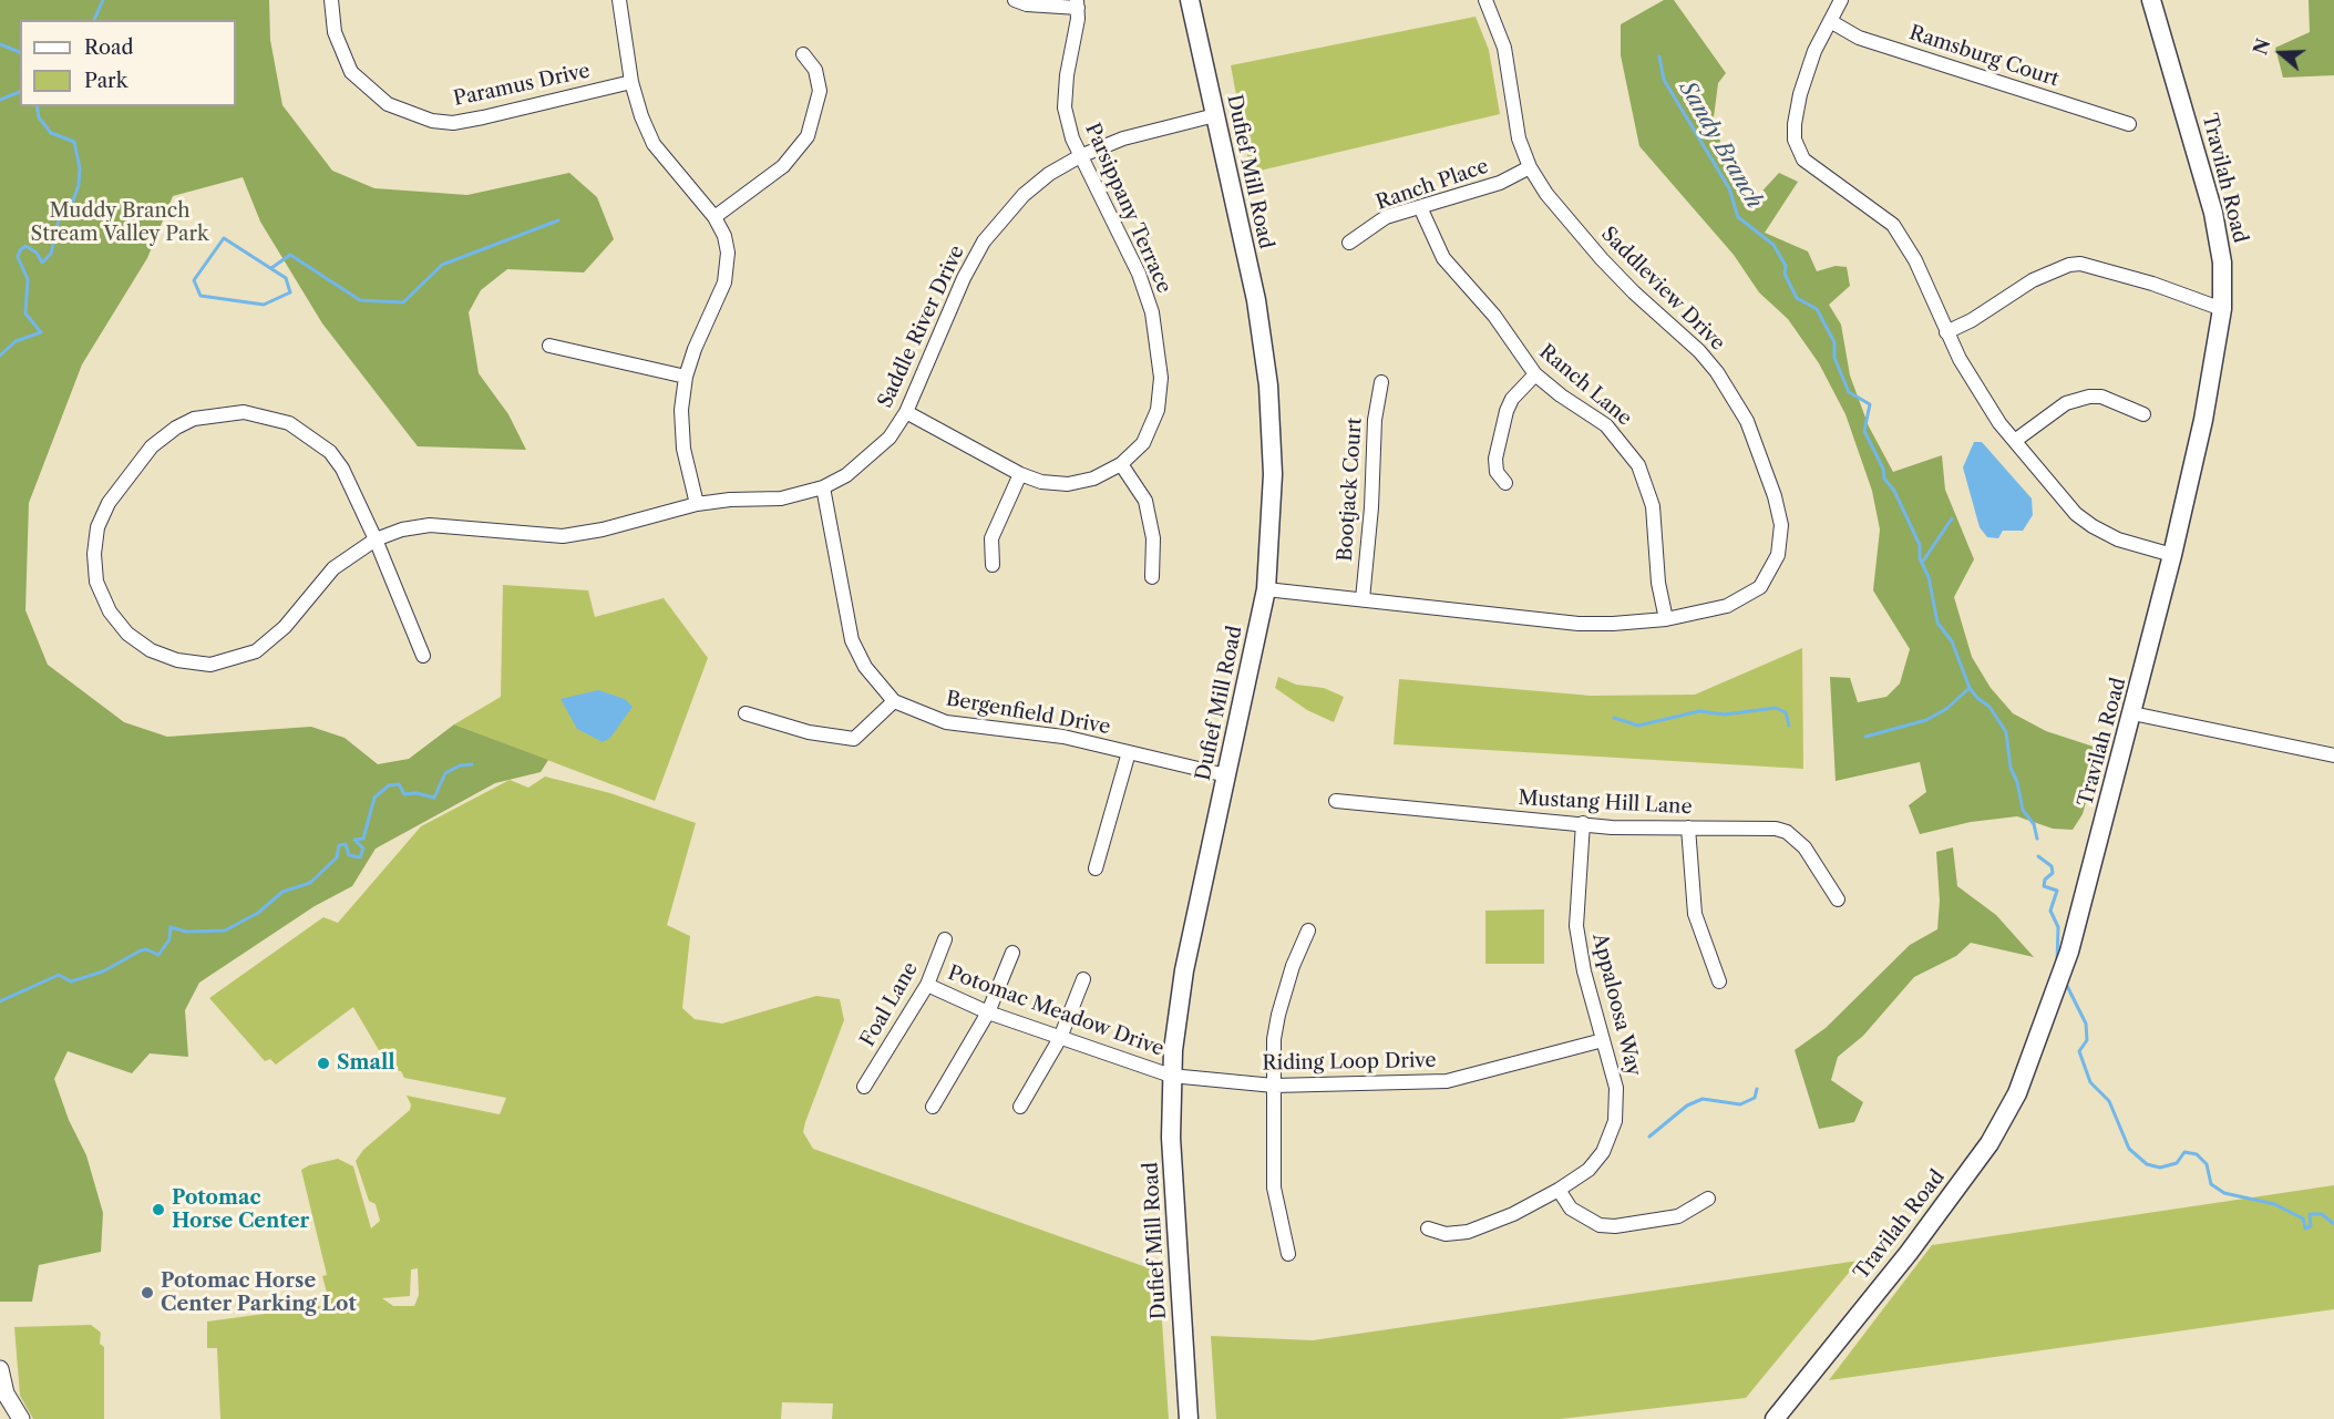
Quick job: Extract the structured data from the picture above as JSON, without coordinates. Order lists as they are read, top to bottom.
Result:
{
  "streets": {
    "main road": ["Dufief Mill Road", "Travilah Road"],
    "street": [
      "Ramsburg Court",
      "Paramus Drive",
      "Ranch Place",
      "Parsippany Terrace",
      "Saddleview Drive",
      "Saddle River Drive",
      "Ranch Lane",
      "Bootjack Court",
      "Bergenfield Drive",
      "Mustang Hill Lane",
      "Foal Lane",
      "Appaloosa Way",
      "Potomac Meadow Drive",
      "Riding Loop Drive"
    ]
  },
  "crossings": [
    ["Dufief Mill Road", "Saddleview Drive"],
    ["Dufief Mill Road", "Saddle River Drive"],
    ["Dufief Mill Road", "Bergenfield Drive"],
    ["Dufief Mill Road", "Potomac Meadow Drive"],
    ["Dufief Mill Road", "Riding Loop Drive"],
    ["Ranch Place", "Saddleview Drive"],
    ["Ranch Place", "Ranch Lane"],
    ["Parsippany Terrace", "Saddle River Drive"],
    ["Saddleview Drive", "Ranch Lane"],
    ["Saddleview Drive", "Bootjack Court"],
    ["Saddle River Drive", "Bergenfield Drive"],
    ["Mustang Hill Lane", "Appaloosa Way"],
    ["Foal Lane", "Potomac Meadow Drive"],
    ["Appaloosa Way", "Riding Loop Drive"],
    ["Potomac Meadow Drive", "Riding Loop Drive"]
  ],
  "water": ["Sandy Branch"],
  "parks": ["Muddy Branch Stream Valley Park"],
  "places": ["Small", "Potomac Horse Center", "Potomac Horse Center Parking Lot"],
  "legend": ["Road", "Park"],
  "north": "left"
}
